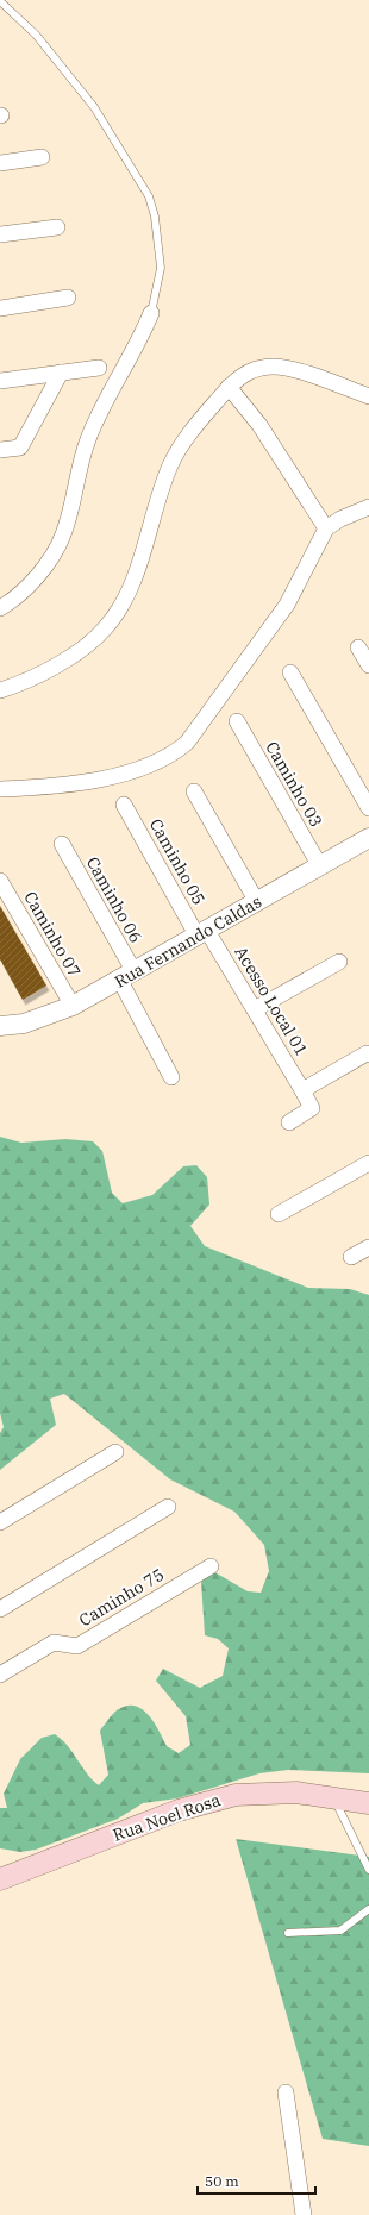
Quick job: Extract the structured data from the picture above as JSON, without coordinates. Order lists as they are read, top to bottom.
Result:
{
  "streets": {
    "main road": ["Rua Noel Rosa"],
    "street": [
      "Caminho 03",
      "Caminho 05",
      "Caminho 06",
      "Caminho 07",
      "Rua Fernando Caldas",
      "Acesso Local 01",
      "Caminho 75"
    ]
  },
  "crossings": [
    ["Caminho 03", "Rua Fernando Caldas"],
    ["Caminho 05", "Rua Fernando Caldas"],
    ["Caminho 05", "Acesso Local 01"],
    ["Caminho 06", "Rua Fernando Caldas"],
    ["Caminho 07", "Rua Fernando Caldas"],
    ["Rua Fernando Caldas", "Acesso Local 01"]
  ],
  "scale_bar": "50 m"
}
